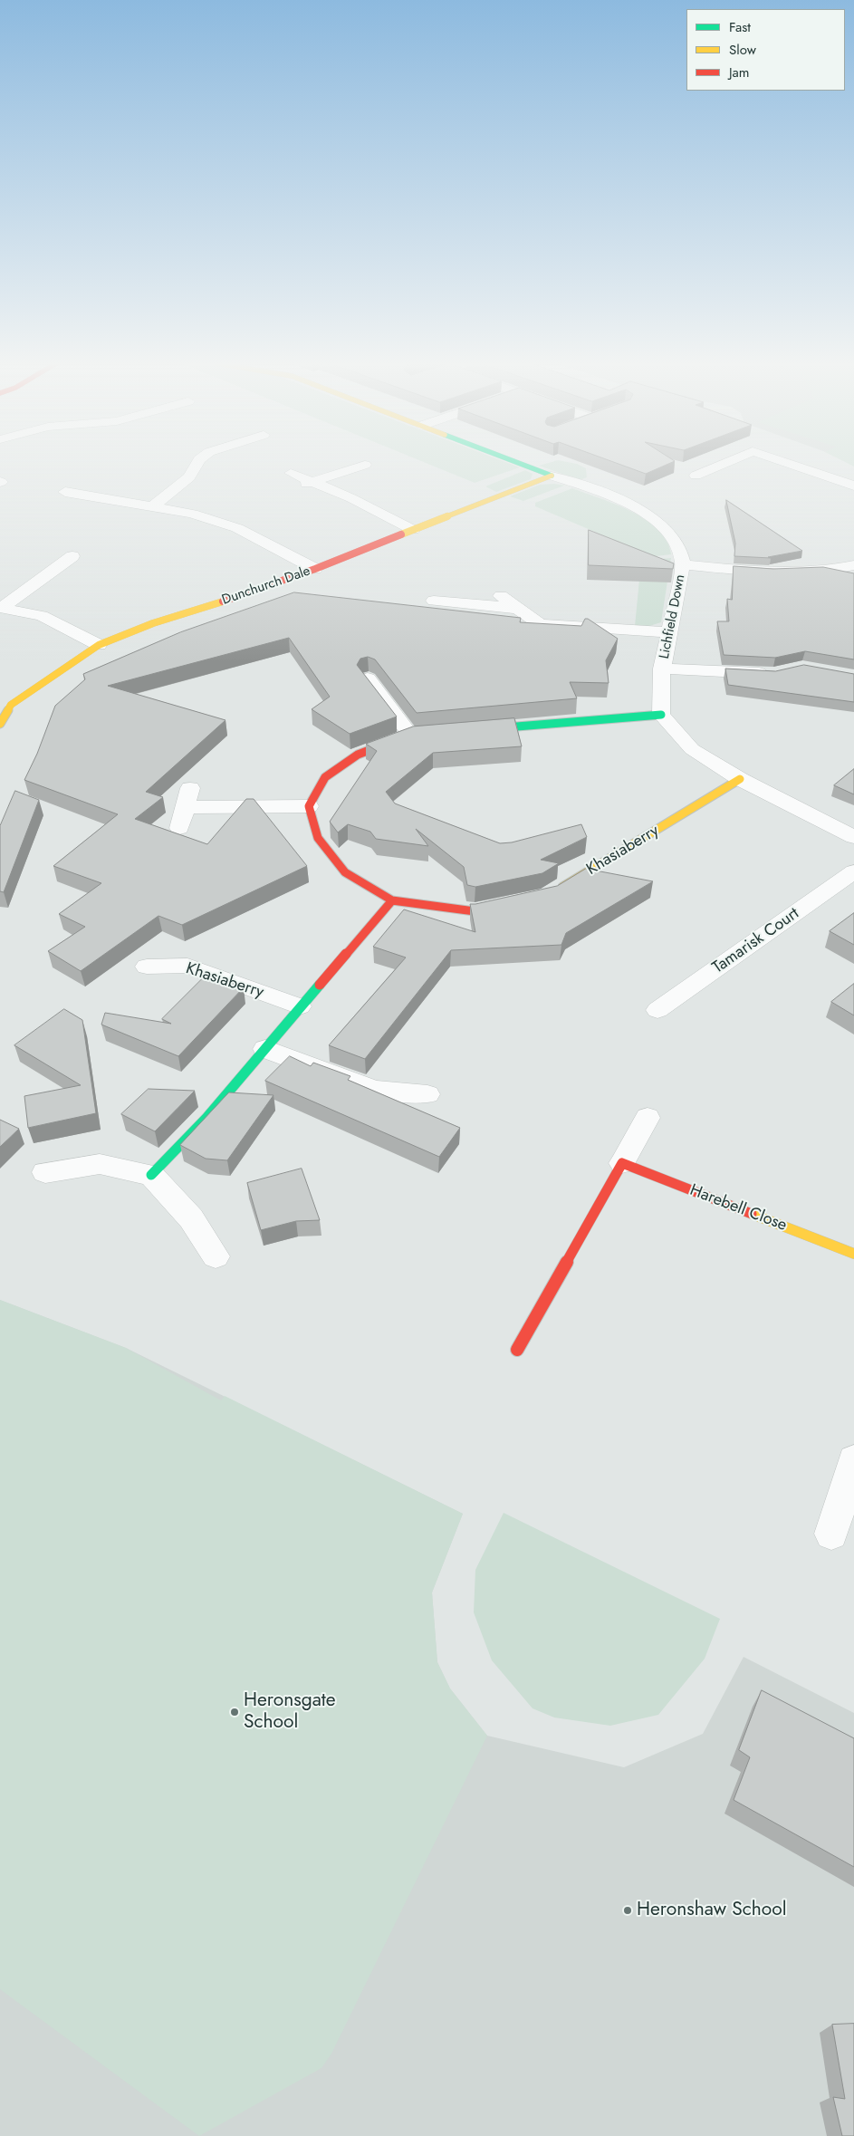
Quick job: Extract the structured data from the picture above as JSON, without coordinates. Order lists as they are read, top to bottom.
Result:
{
  "streets": {
    "street": [
      "Dunchurch Dale",
      "Lichfield Down",
      "Khasiaberry",
      "Tamarisk Court",
      "Harebell Close"
    ]
  },
  "crossings": [
    ["Dunchurch Dale", "Lichfield Down"]
  ],
  "places": ["Heronsgate School", "Heronshaw School"],
  "legend": ["Fast", "Slow", "Jam"]
}
